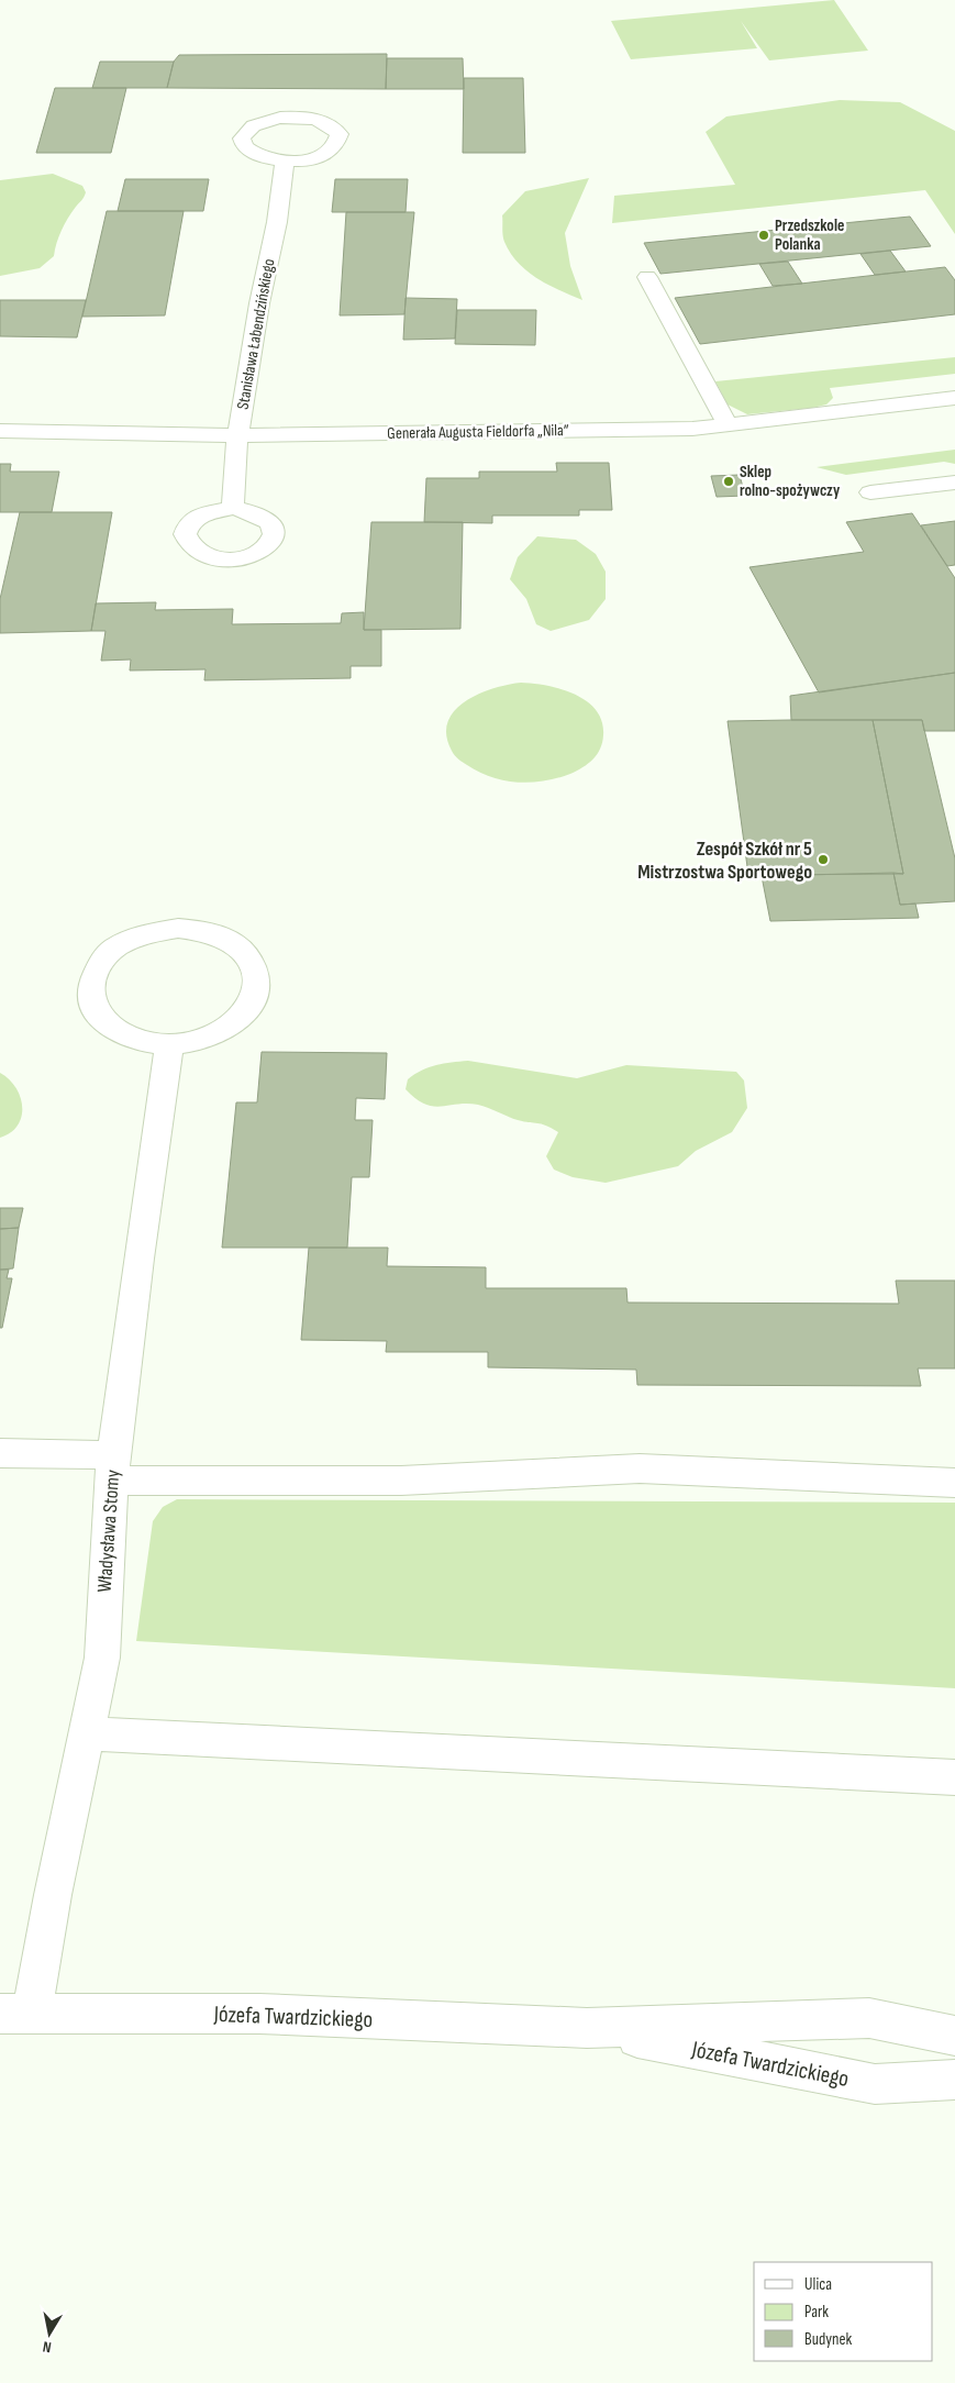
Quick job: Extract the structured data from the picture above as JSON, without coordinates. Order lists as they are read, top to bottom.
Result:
{
  "streets": {
    "street": [
      "Stanisława Łabendzińskiego",
      "Generała Augusta Fieldorfa „Nila”",
      "Władysława Stomy",
      "Józefa Twardzickiego"
    ]
  },
  "crossings": [
    ["Stanisława Łabendzińskiego", "Generała Augusta Fieldorfa „Nila”"],
    ["Władysława Stomy", "Józefa Twardzickiego"]
  ],
  "places": ["Przedszkole Polanka", "Sklep rolno-spożywczy", "Zespół Szkół nr 5 Mistrzostwa Sportowego"],
  "legend": ["Ulica", "Park", "Budynek"],
  "north": "bottom"
}
